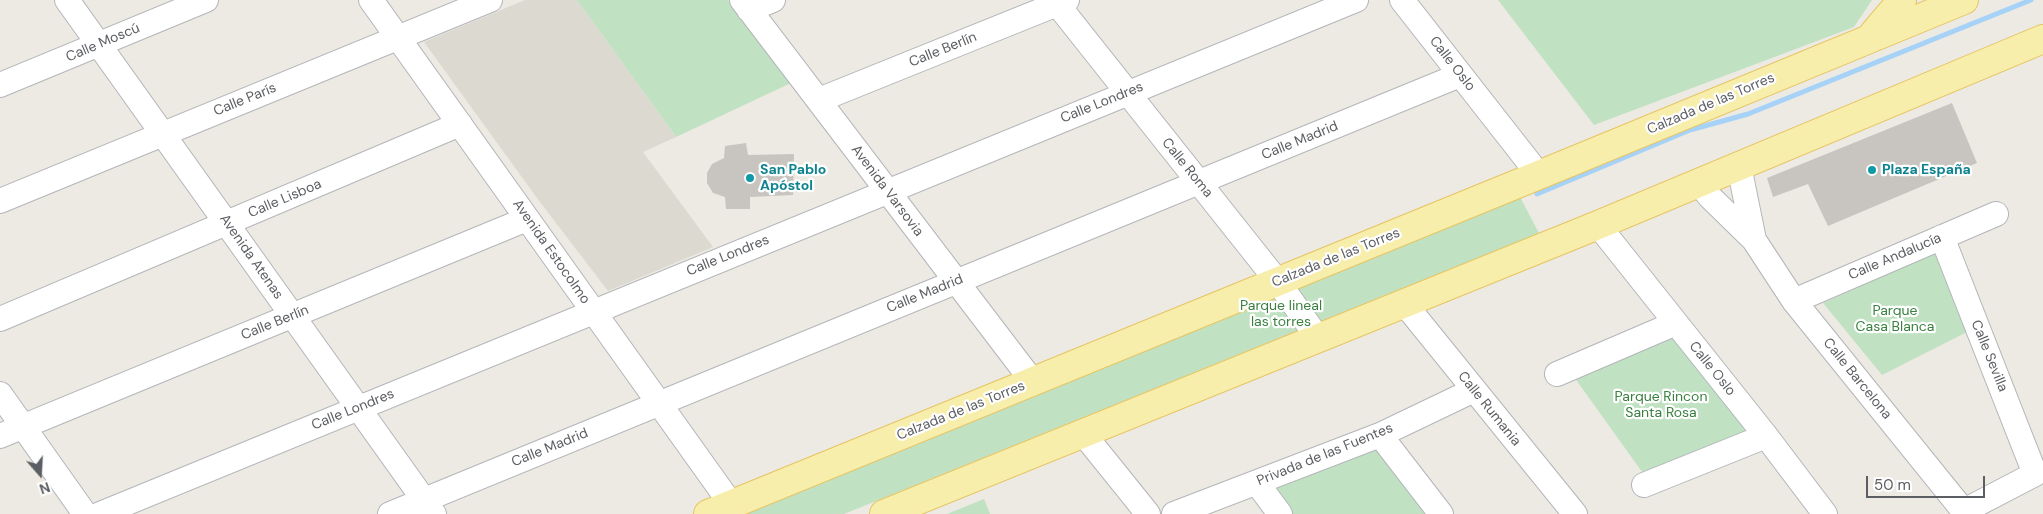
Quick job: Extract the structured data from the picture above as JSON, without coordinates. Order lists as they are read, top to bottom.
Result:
{
  "streets": {
    "main road": ["Calzada de las Torres"],
    "street": [
      "Calle Moscú",
      "Calle Berlín",
      "Calle Oslo",
      "Calle París",
      "Calle Londres",
      "Calle Madrid",
      "Calle Roma",
      "Avenida Varsovia",
      "Calle Lisboa",
      "Avenida Estocolmo",
      "Avenida Atenas",
      "Calle Andalucía",
      "Calle Sevilla",
      "Calle Barcelona",
      "Calle Rumania",
      "Privada de las Fuentes"
    ]
  },
  "crossings": [
    ["Calle Moscú", "Avenida Atenas"],
    ["Calle Berlín", "Calle Roma"],
    ["Calle Berlín", "Avenida Varsovia"],
    ["Calle Berlín", "Avenida Estocolmo"],
    ["Calle Berlín", "Avenida Atenas"],
    ["Calle Oslo", "Calzada de las Torres"],
    ["Calle Oslo", "Calle Madrid"],
    ["Calle París", "Avenida Estocolmo"],
    ["Calle París", "Avenida Atenas"],
    ["Calle Londres", "Calle Roma"],
    ["Calle Londres", "Avenida Varsovia"],
    ["Calle Londres", "Avenida Estocolmo"],
    ["Calle Londres", "Avenida Atenas"],
    ["Calzada de las Torres", "Calle Roma"],
    ["Calzada de las Torres", "Avenida Varsovia"],
    ["Calzada de las Torres", "Avenida Estocolmo"],
    ["Calle Madrid", "Calle Roma"],
    ["Calle Madrid", "Avenida Varsovia"],
    ["Calle Madrid", "Avenida Estocolmo"],
    ["Calle Madrid", "Avenida Atenas"],
    ["Calle Lisboa", "Avenida Estocolmo"],
    ["Calle Lisboa", "Avenida Atenas"],
    ["Calle Andalucía", "Calle Sevilla"],
    ["Calle Andalucía", "Calle Barcelona"],
    ["Calle Sevilla", "Calle Barcelona"],
    ["Calle Rumania", "Privada de las Fuentes"]
  ],
  "parks": ["Parque lineal las torres", "Parque Casa Blanca", "Parque Rincon Santa Rosa"],
  "places": ["Plaza España", "San Pablo Apóstol"],
  "scale_bar": "50 m",
  "north": "bottom"
}
